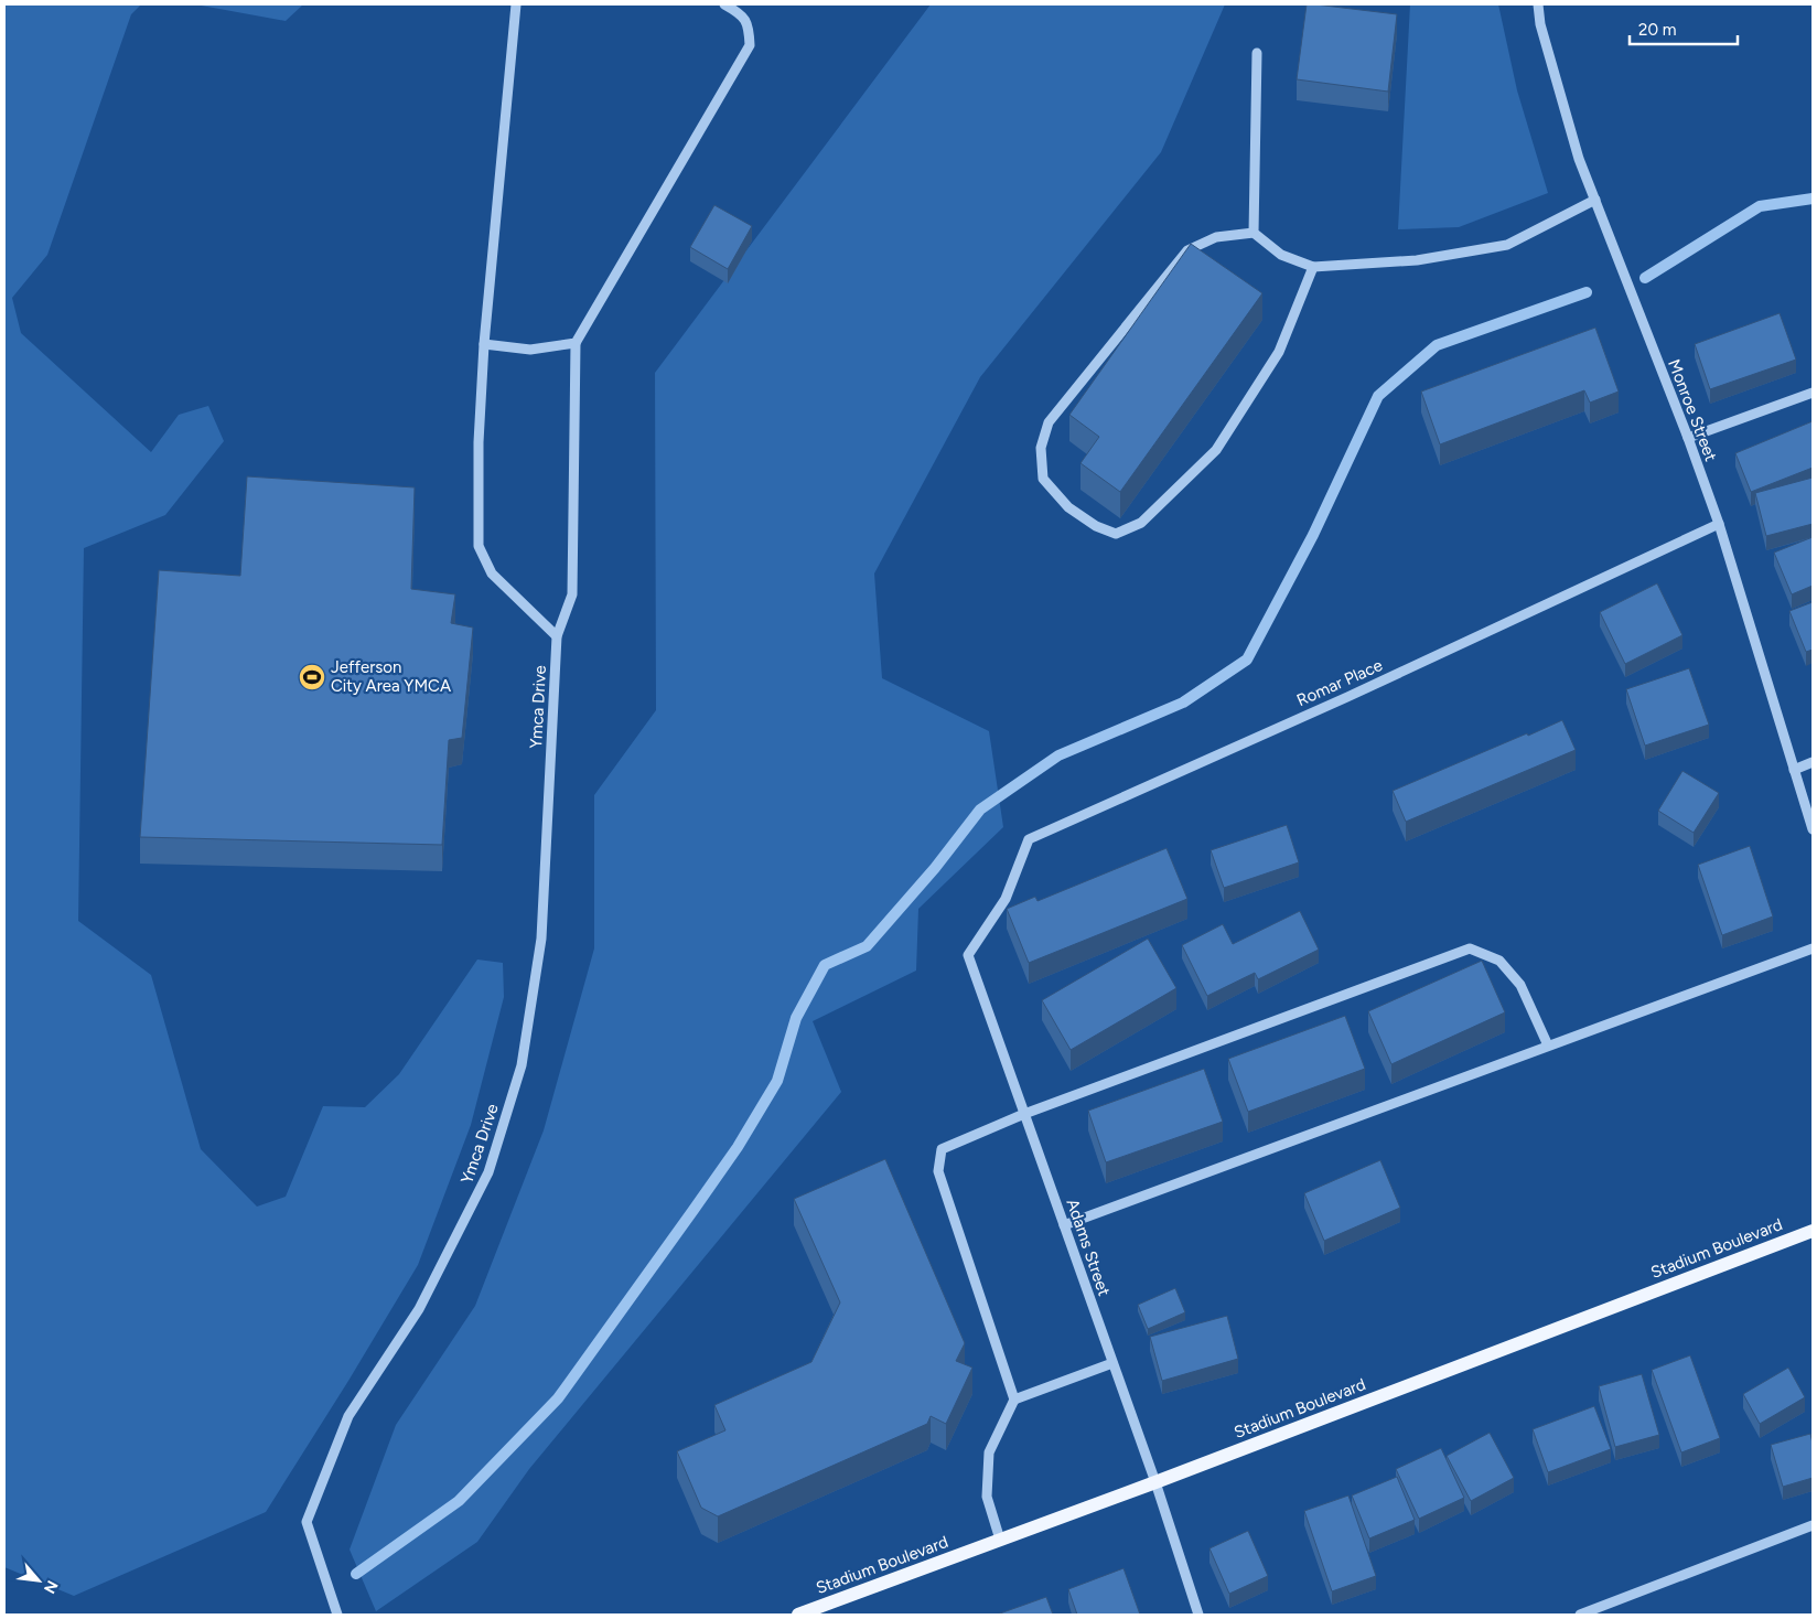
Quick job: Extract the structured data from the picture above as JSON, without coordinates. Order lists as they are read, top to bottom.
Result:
{
  "streets": {
    "main road": ["Stadium Boulevard"],
    "street": [
      "Monroe Street",
      "Romar Place",
      "Ymca Drive",
      "Adams Street"
    ]
  },
  "crossings": [
    ["Monroe Street", "Romar Place"],
    ["Romar Place", "Adams Street"],
    ["Adams Street", "Stadium Boulevard"]
  ],
  "places": {
    "sports": ["Jefferson City Area YMCA"]
  },
  "scale_bar": "20 m",
  "north": "bottom right"
}
